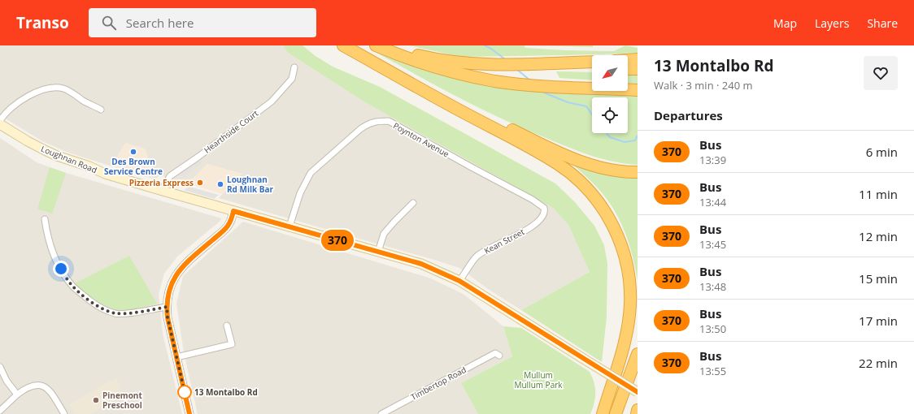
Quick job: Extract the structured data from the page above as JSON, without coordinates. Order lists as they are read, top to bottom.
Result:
{
  "streets": {
    "main road": ["Loughnan Road"],
    "street": [
      "Hearthside Court",
      "Poynton Avenue",
      "Kean Street",
      "Timbertop Road"
    ]
  },
  "crossings": [
    ["Hearthside Court", "Loughnan Road"],
    ["Poynton Avenue", "Loughnan Road"],
    ["Poynton Avenue", "Kean Street"],
    ["Loughnan Road", "Kean Street"]
  ],
  "parks": ["Mullum Mullum Park"],
  "places": [
    "Des Brown Service Centre",
    "Pizzeria Express",
    "Loughnan Rd Milk Bar",
    "13 Montalbo Rd",
    "Pinemont Preschool"
  ],
  "lines": ["bus line 370"],
  "north": "bottom left",
  "page": {
    "header": "Transo",
    "search": "Search here",
    "nav": ["Map", "Layers", "Share"],
    "on_map": "370",
    "heading": [
      ["13 Montalbo Rd", "Walk · 3 min · 240 m"],
      "Departures"
    ],
    "list": [
      {
        "mark": "370",
        "name": "Bus",
        "note": "13:39",
        "value": "6 min"
      },
      {
        "mark": "370",
        "name": "Bus",
        "note": "13:44",
        "value": "11 min"
      },
      {
        "mark": "370",
        "name": "Bus",
        "note": "13:45",
        "value": "12 min"
      },
      {
        "mark": "370",
        "name": "Bus",
        "note": "13:48",
        "value": "15 min"
      },
      {
        "mark": "370",
        "name": "Bus",
        "note": "13:50",
        "value": "17 min"
      },
      {
        "mark": "370",
        "name": "Bus",
        "note": "13:55",
        "value": "22 min"
      }
    ]
  }
}
